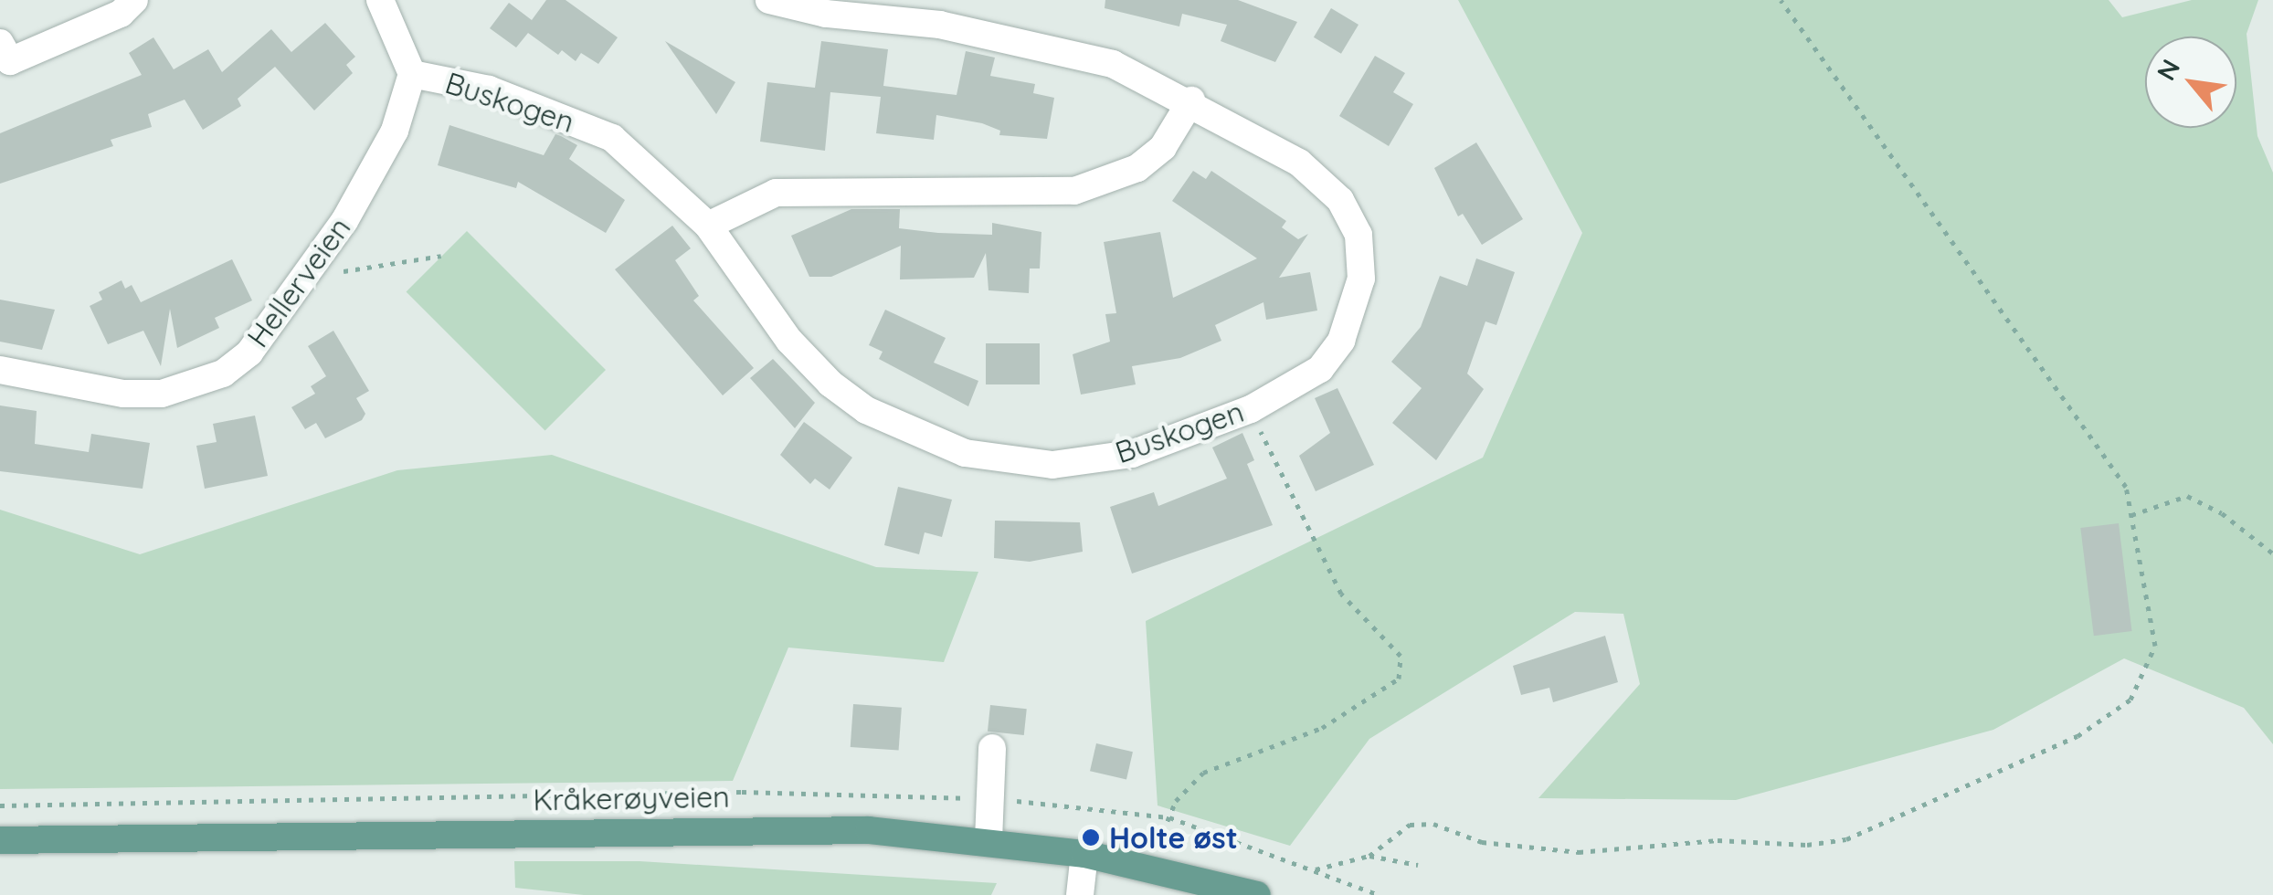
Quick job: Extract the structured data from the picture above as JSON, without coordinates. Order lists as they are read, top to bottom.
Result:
{
  "streets": {
    "main road": ["Kråkerøyveien"],
    "street": ["Buskogen", "Hellerveien"]
  },
  "crossings": [
    ["Buskogen", "Hellerveien"]
  ],
  "places": ["Holte øst"],
  "north": "top left"
}
